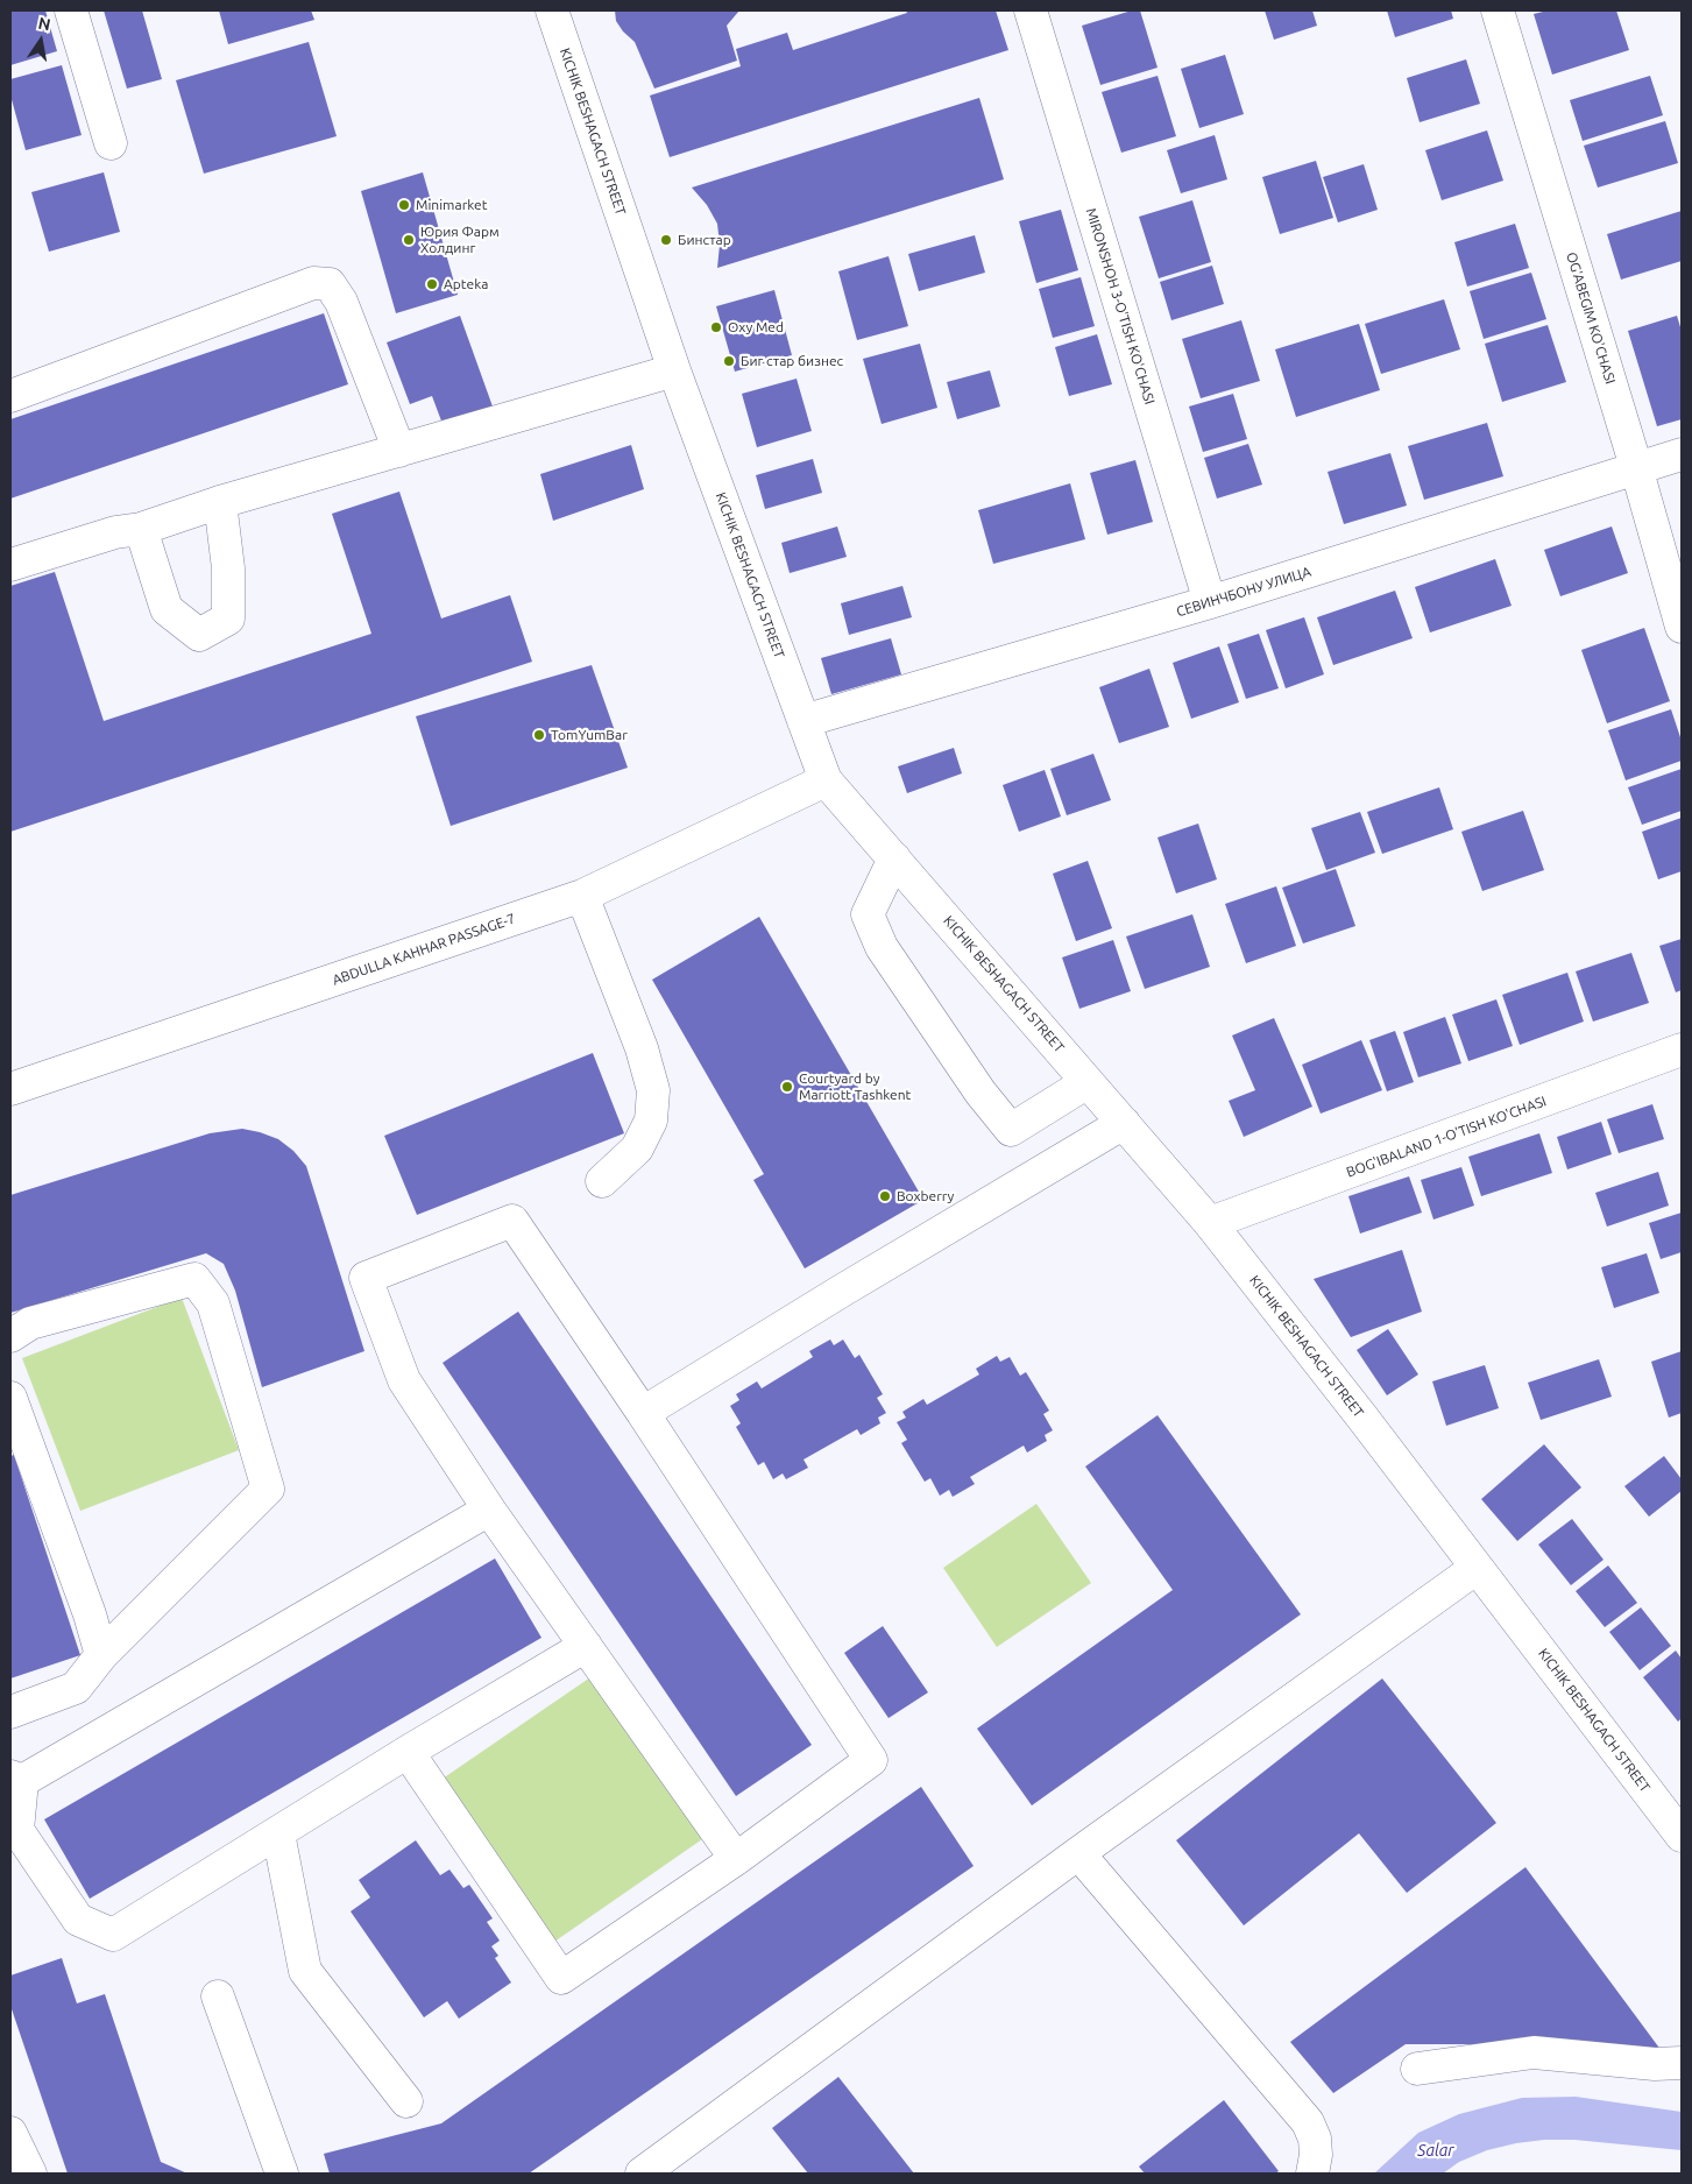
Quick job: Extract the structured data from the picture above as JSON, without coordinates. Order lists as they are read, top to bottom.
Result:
{
  "streets": {
    "street": [
      "KICHIK BESHAGACH STREET",
      "MIRONSHOH 3-O'TISH KO'CHASI",
      "OG'ABEGIM KO'CHASI",
      "СЕВИНЧБОНУ УЛИЦА",
      "ABDULLA KAHHAR PASSAGE-7",
      "BOG'IBALAND 1-O'TISH KO'CHASI"
    ]
  },
  "crossings": [
    ["KICHIK BESHAGACH STREET", "СЕВИНЧБОНУ УЛИЦА"],
    ["KICHIK BESHAGACH STREET", "ABDULLA KAHHAR PASSAGE-7"],
    ["KICHIK BESHAGACH STREET", "BOG'IBALAND 1-O'TISH KO'CHASI"],
    ["MIRONSHOH 3-O'TISH KO'CHASI", "СЕВИНЧБОНУ УЛИЦА"],
    ["OG'ABEGIM KO'CHASI", "СЕВИНЧБОНУ УЛИЦА"]
  ],
  "water": ["Salar"],
  "places": [
    "Minimarket",
    "Юрия Фарм Холдинг",
    "Бинстар",
    "Apteka",
    "Oxy Med",
    "Биг стар бизнес",
    "TomYumBar",
    "Courtyard by Marriott Tashkent",
    "Boxberry"
  ],
  "north": "top"
}
